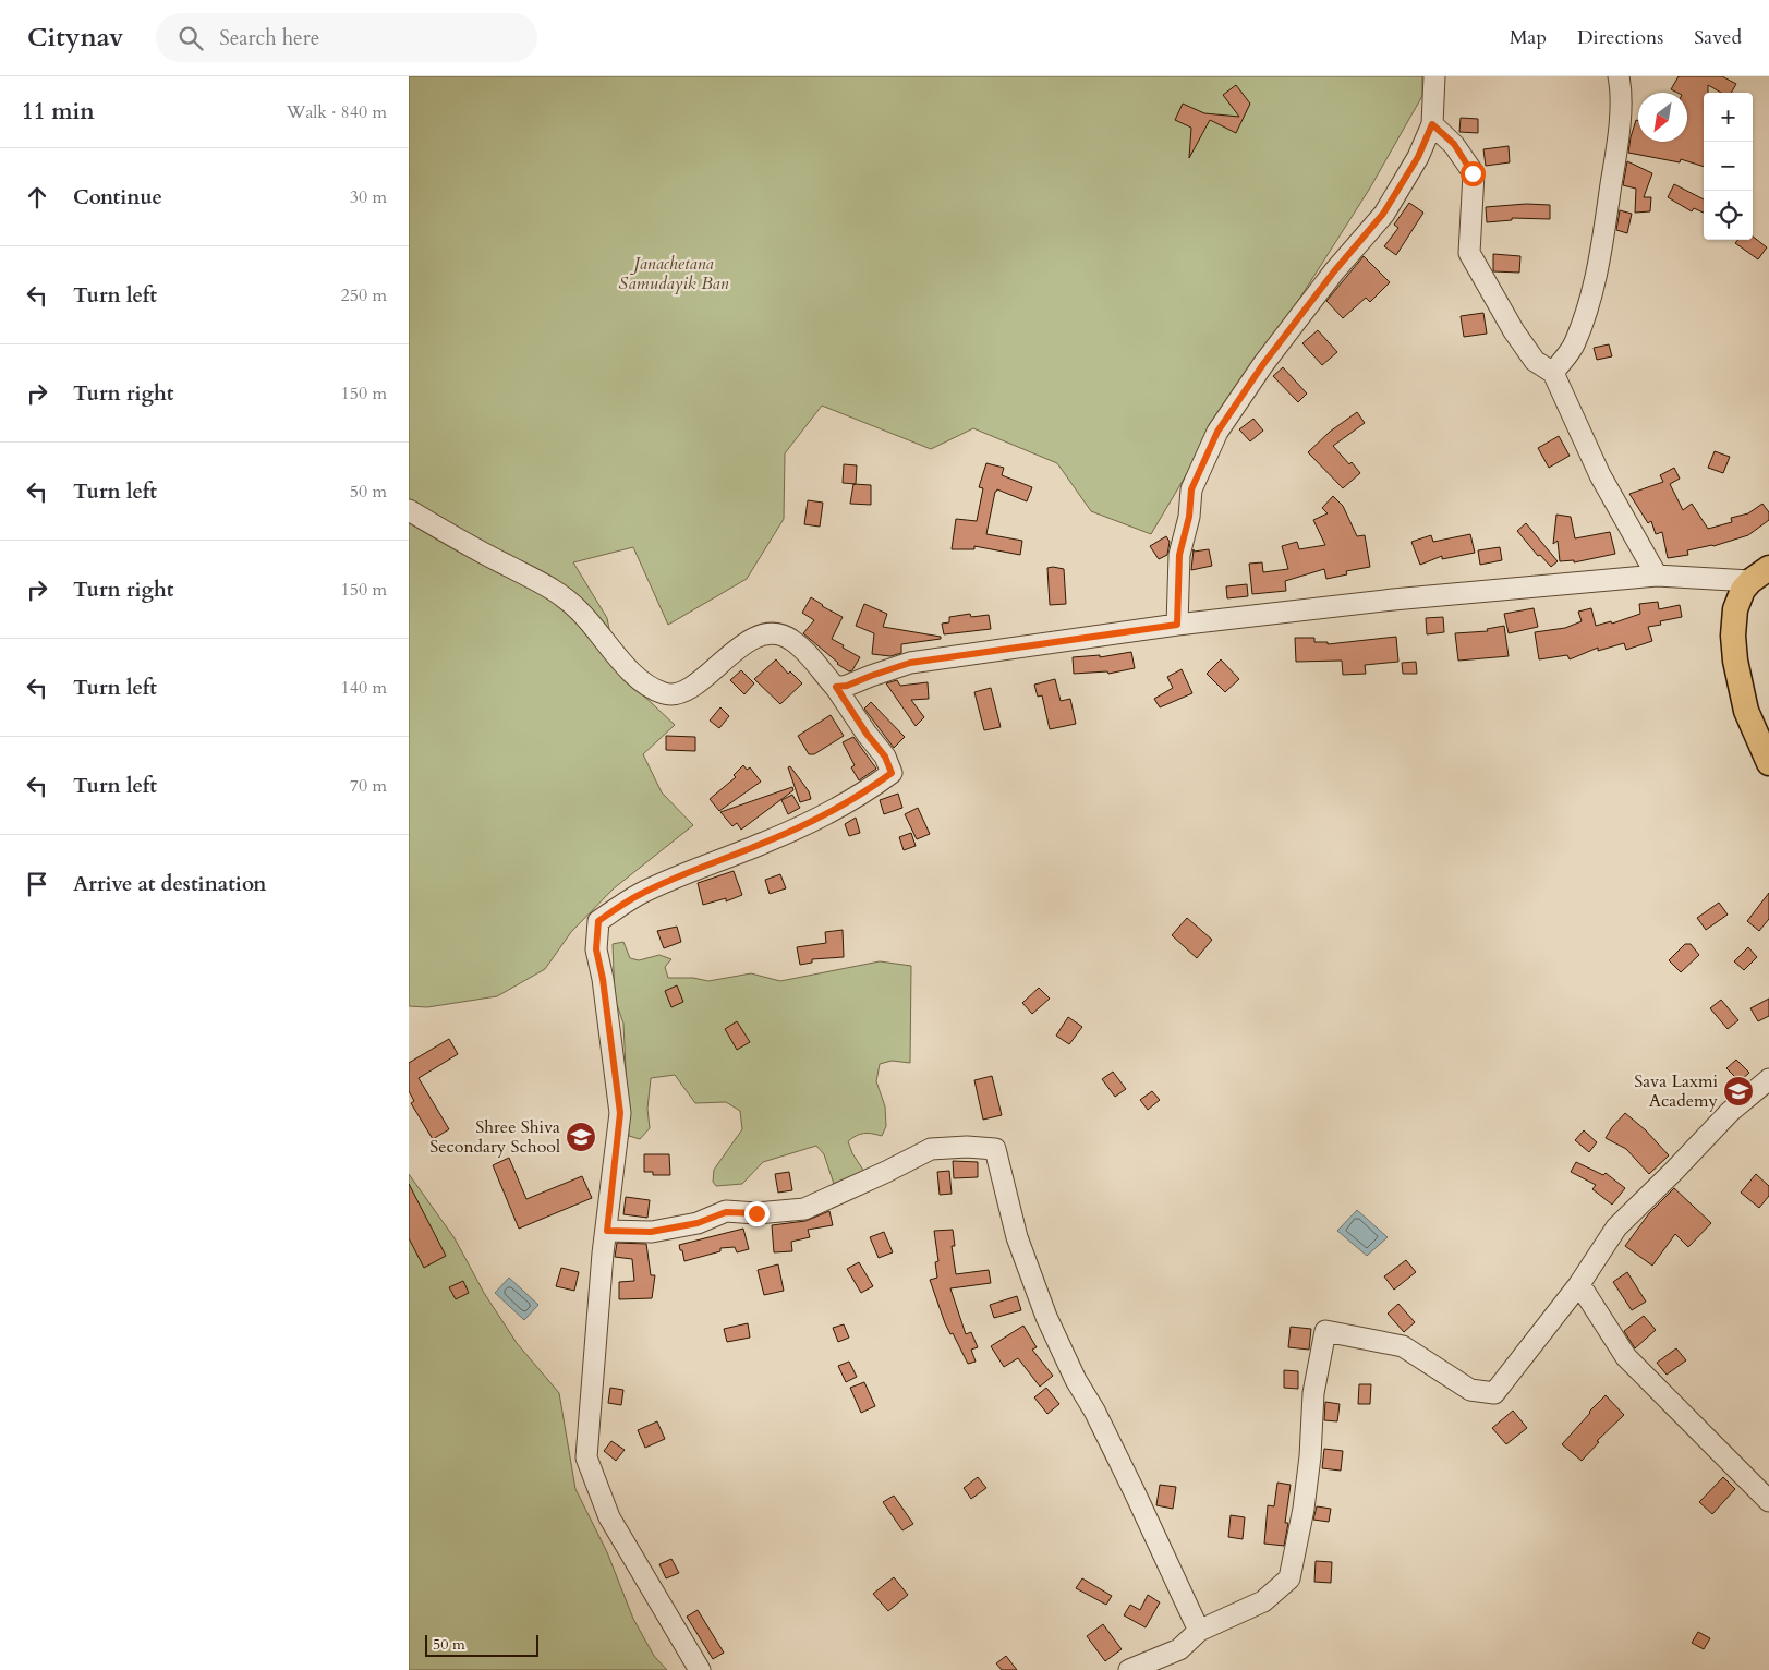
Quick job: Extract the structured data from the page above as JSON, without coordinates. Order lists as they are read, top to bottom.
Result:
{
  "parks": ["Janachetana Samudayik Ban"],
  "places": {
    "school or university": ["Sava Laxmi Academy", "Shree Shiva Secondary School"]
  },
  "scale_bar": "50 m",
  "north": "bottom left",
  "page": {
    "header": "Citynav",
    "search": "Search here",
    "nav": ["Map", "Directions", "Saved"],
    "heading": ["11 min", "Walk · 840 m"],
    "map_buttons": ["+", "−"],
    "list": [
      ["Continue", "30 m"],
      ["Turn left", "250 m"],
      ["Turn right", "150 m"],
      ["Turn left", "50 m"],
      ["Turn right", "150 m"],
      ["Turn left", "140 m"],
      ["Turn left", "70 m"],
      "Arrive at destination"
    ],
    "scale": "50 m"
  }
}
